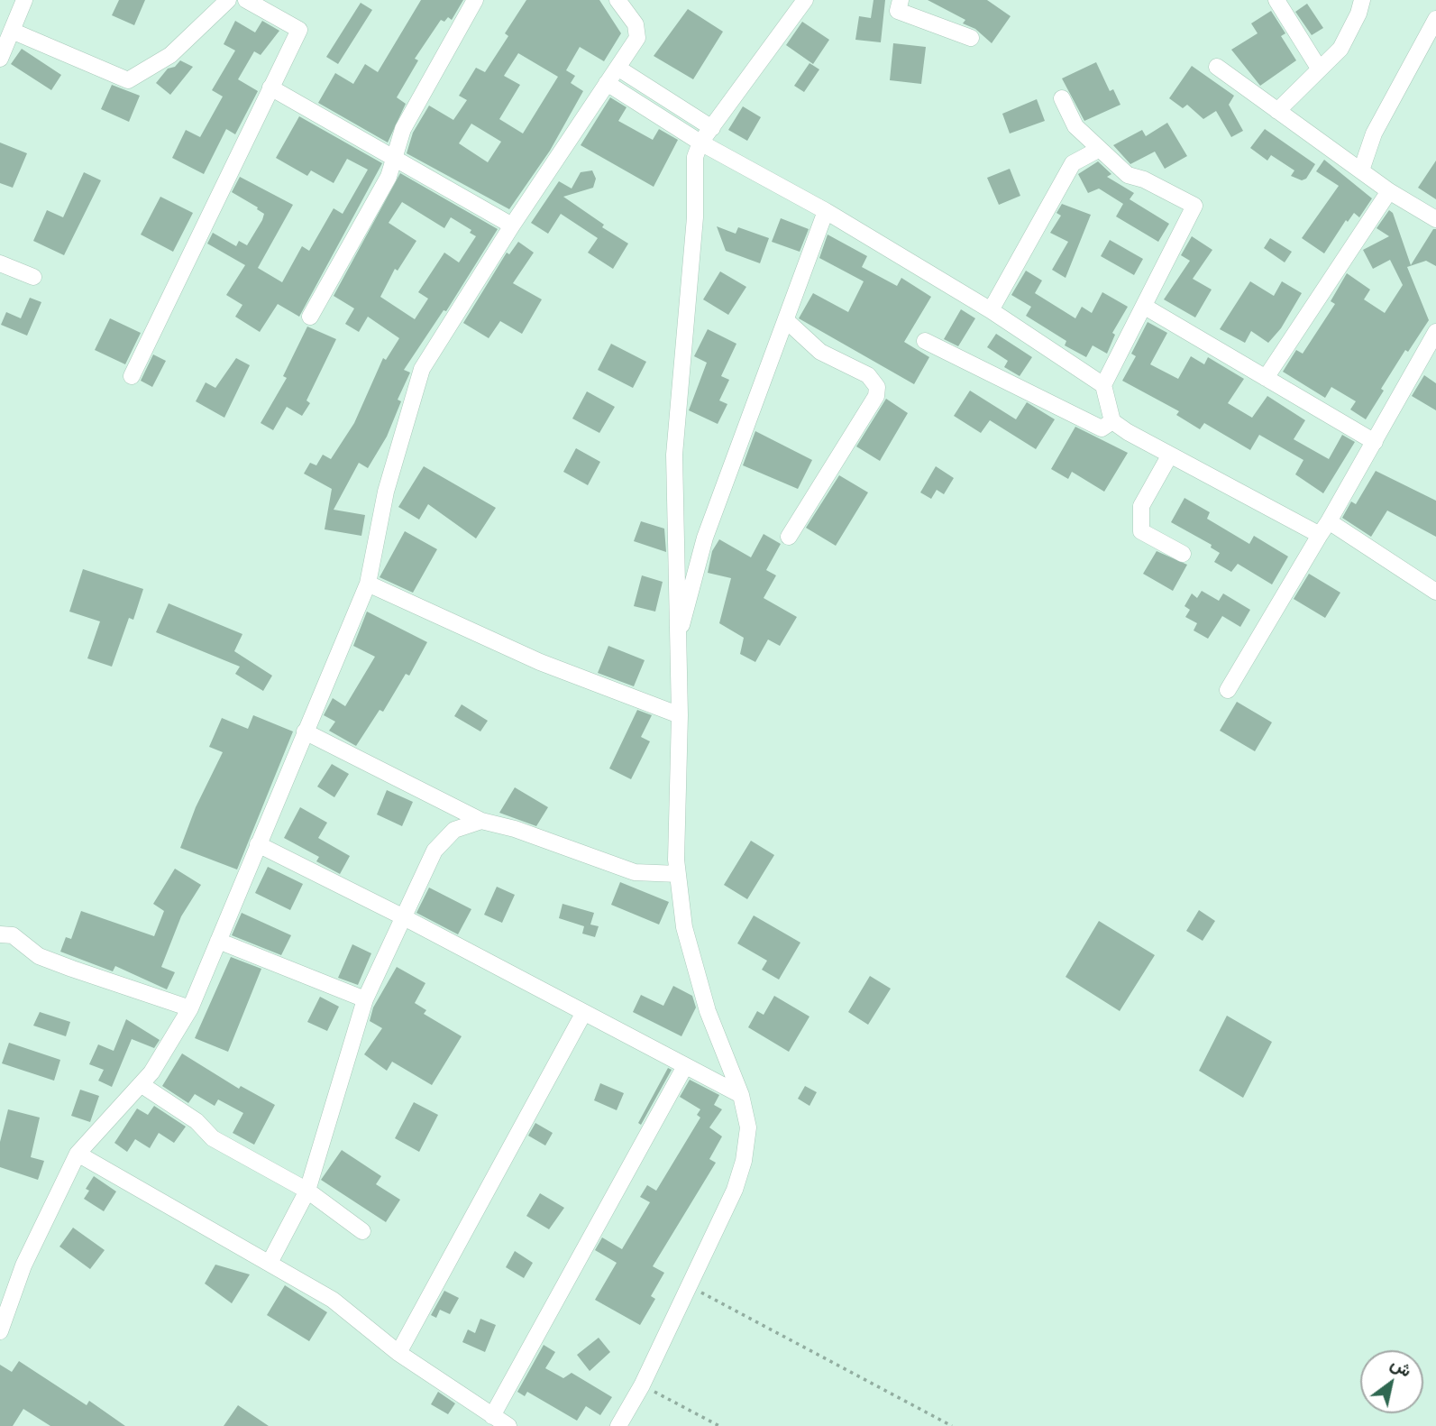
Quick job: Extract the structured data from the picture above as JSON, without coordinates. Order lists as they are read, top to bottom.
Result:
{
  "north": "top right"
}
